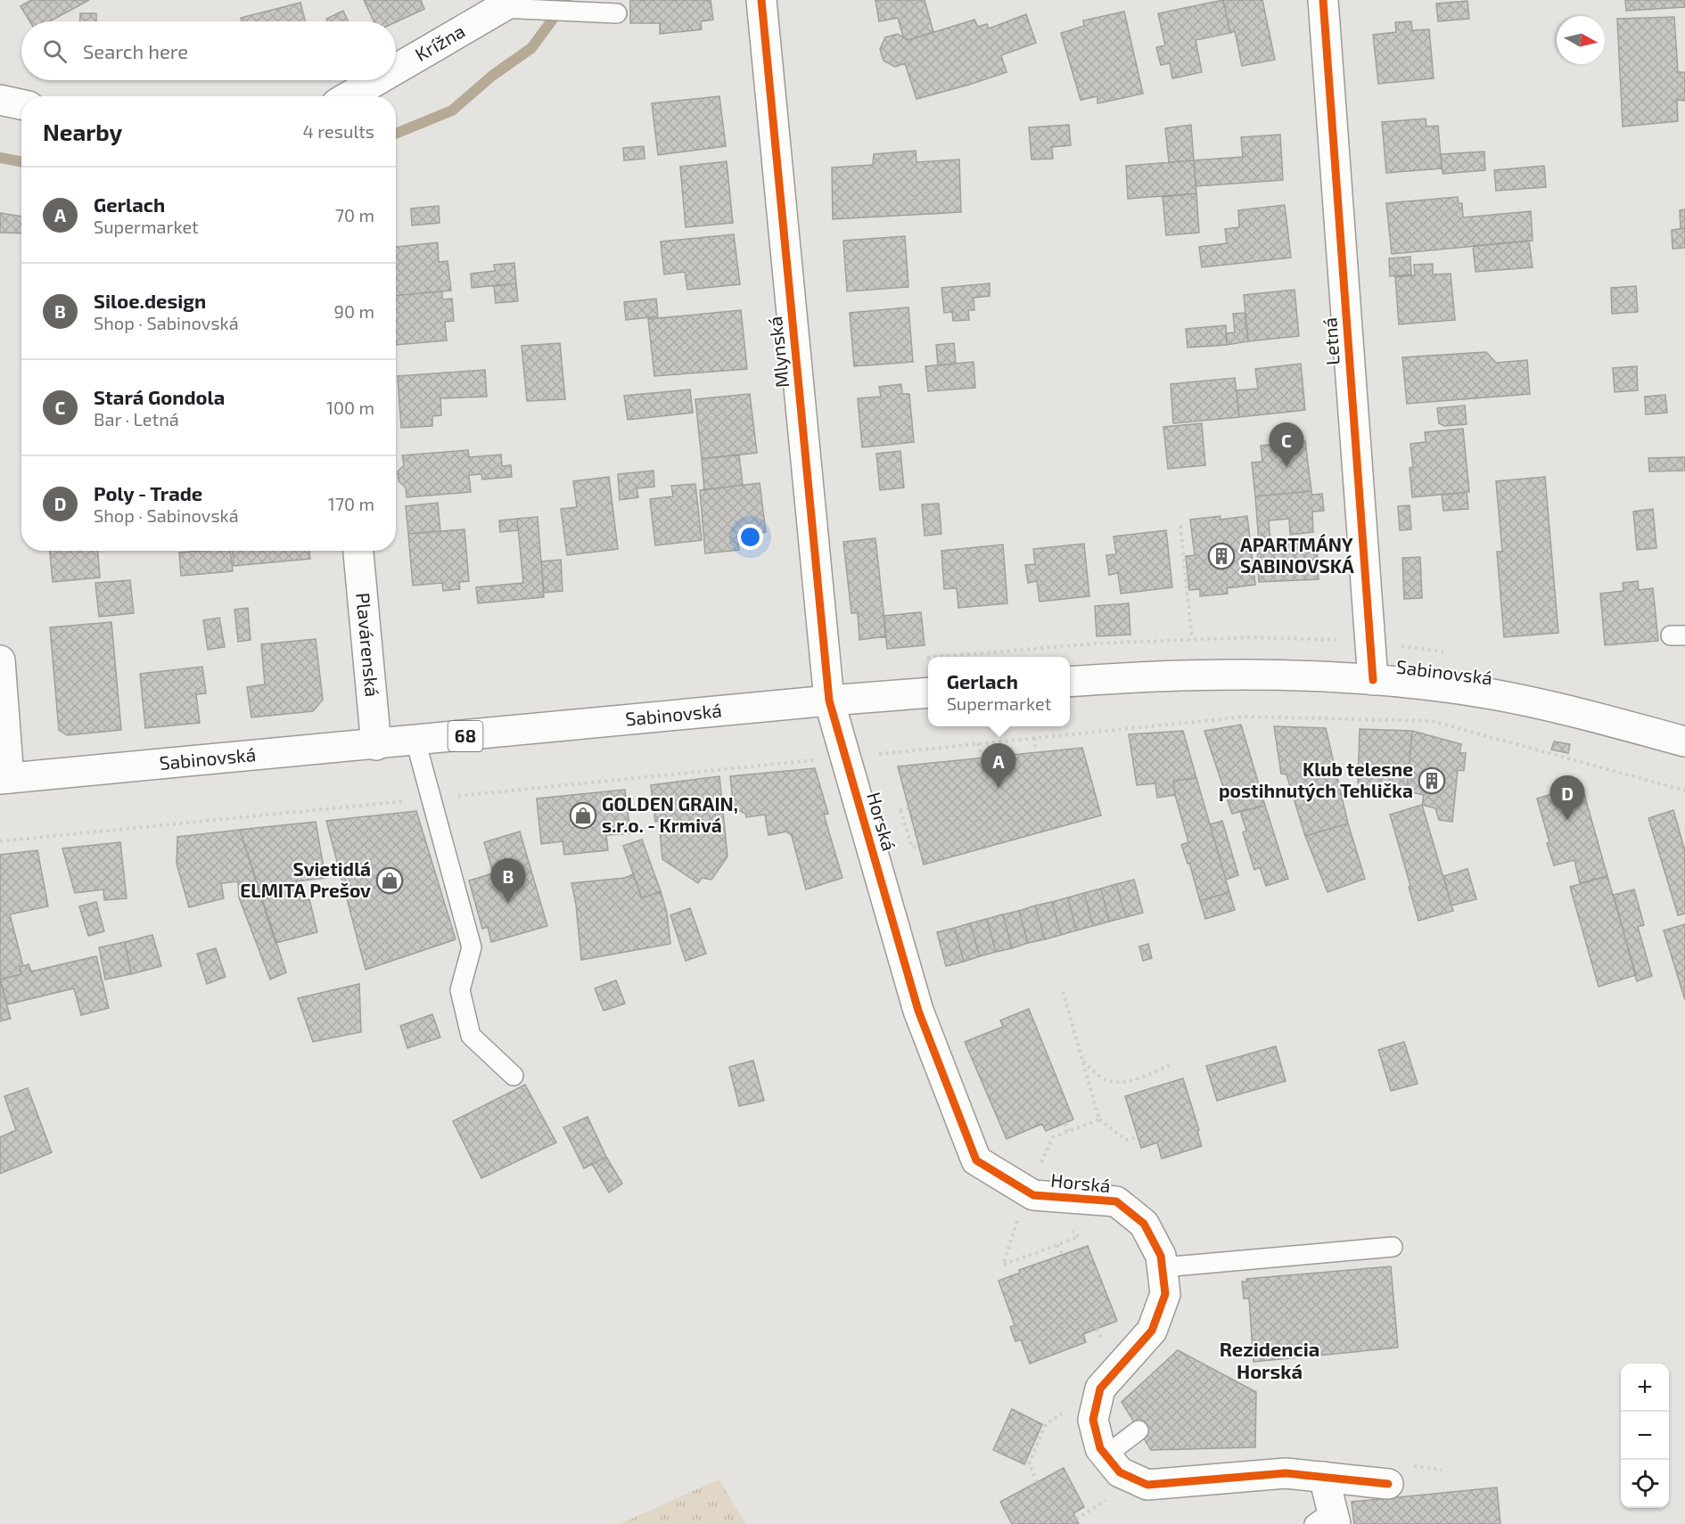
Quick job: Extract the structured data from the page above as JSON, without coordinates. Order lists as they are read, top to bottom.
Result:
{
  "streets": {
    "street": [
      "Krížna",
      "Letná",
      "Mlynská",
      "Plavárenská",
      "Sabinovská",
      "68",
      "Horská"
    ]
  },
  "crossings": [
    ["Letná", "Sabinovská"],
    ["Mlynská", "Sabinovská"],
    ["Mlynská", "Horská"],
    ["Plavárenská", "Sabinovská"],
    ["Sabinovská", "Horská"]
  ],
  "districts": ["Rezidencia Horská"],
  "places": {
    "building": ["APARTMÁNY SABINOVSKÁ", "Klub telesne postihnutých Tehlička"],
    "shop": ["GOLDEN GRAIN, s.r.o. - Krmivá", "Svietidlá ELMITA Prešov"]
  },
  "north": "right",
  "page": {
    "search": "Search here",
    "heading": ["Nearby", "4 results"],
    "list": [
      {
        "mark": "A",
        "name": "Gerlach",
        "note": "Supermarket",
        "value": "70 m"
      },
      {
        "mark": "B",
        "name": "Siloe.design",
        "note": "Shop · Sabinovská",
        "value": "90 m"
      },
      {
        "mark": "C",
        "name": "Stará Gondola",
        "note": "Bar · Letná",
        "value": "100 m"
      },
      {
        "mark": "D",
        "name": "Poly - Trade",
        "note": "Shop · Sabinovská",
        "value": "170 m"
      }
    ],
    "pins": [
      "C",
      "A",
      "D",
      "B"
    ],
    "popup": ["Gerlach", "Supermarket"],
    "map_buttons": ["+", "−"]
  }
}
